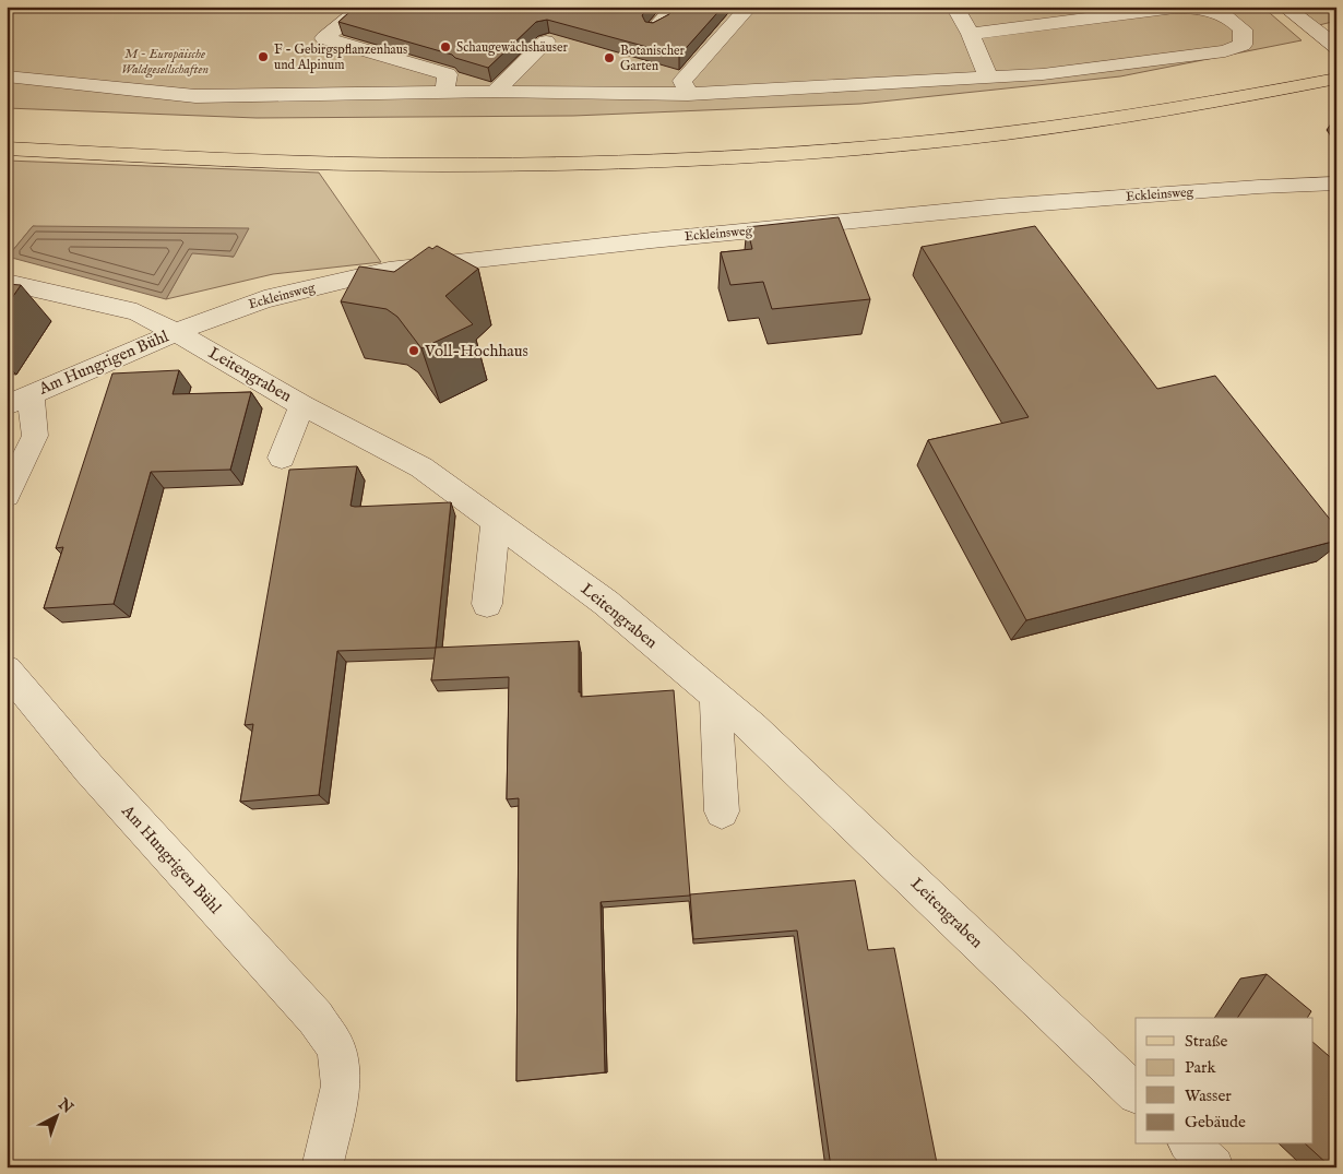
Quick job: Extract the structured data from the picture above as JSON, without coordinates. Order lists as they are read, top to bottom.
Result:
{
  "streets": {
    "street": ["Eckleinsweg", "Am Hungrigen Bühl", "Leitengraben"]
  },
  "crossings": [
    ["Eckleinsweg", "Am Hungrigen Bühl"],
    ["Eckleinsweg", "Leitengraben"],
    ["Am Hungrigen Bühl", "Leitengraben"]
  ],
  "parks": ["M - Europäische Waldgesellschaften"],
  "places": [
    "Schaugewächshäuser",
    "F - Gebirgspflanzenhaus und Alpinum",
    "Botanischer Garten",
    "Voll-Hochhaus"
  ],
  "legend": [
    "Straße",
    "Park",
    "Wasser",
    "Gebäude"
  ],
  "north": "top right"
}
